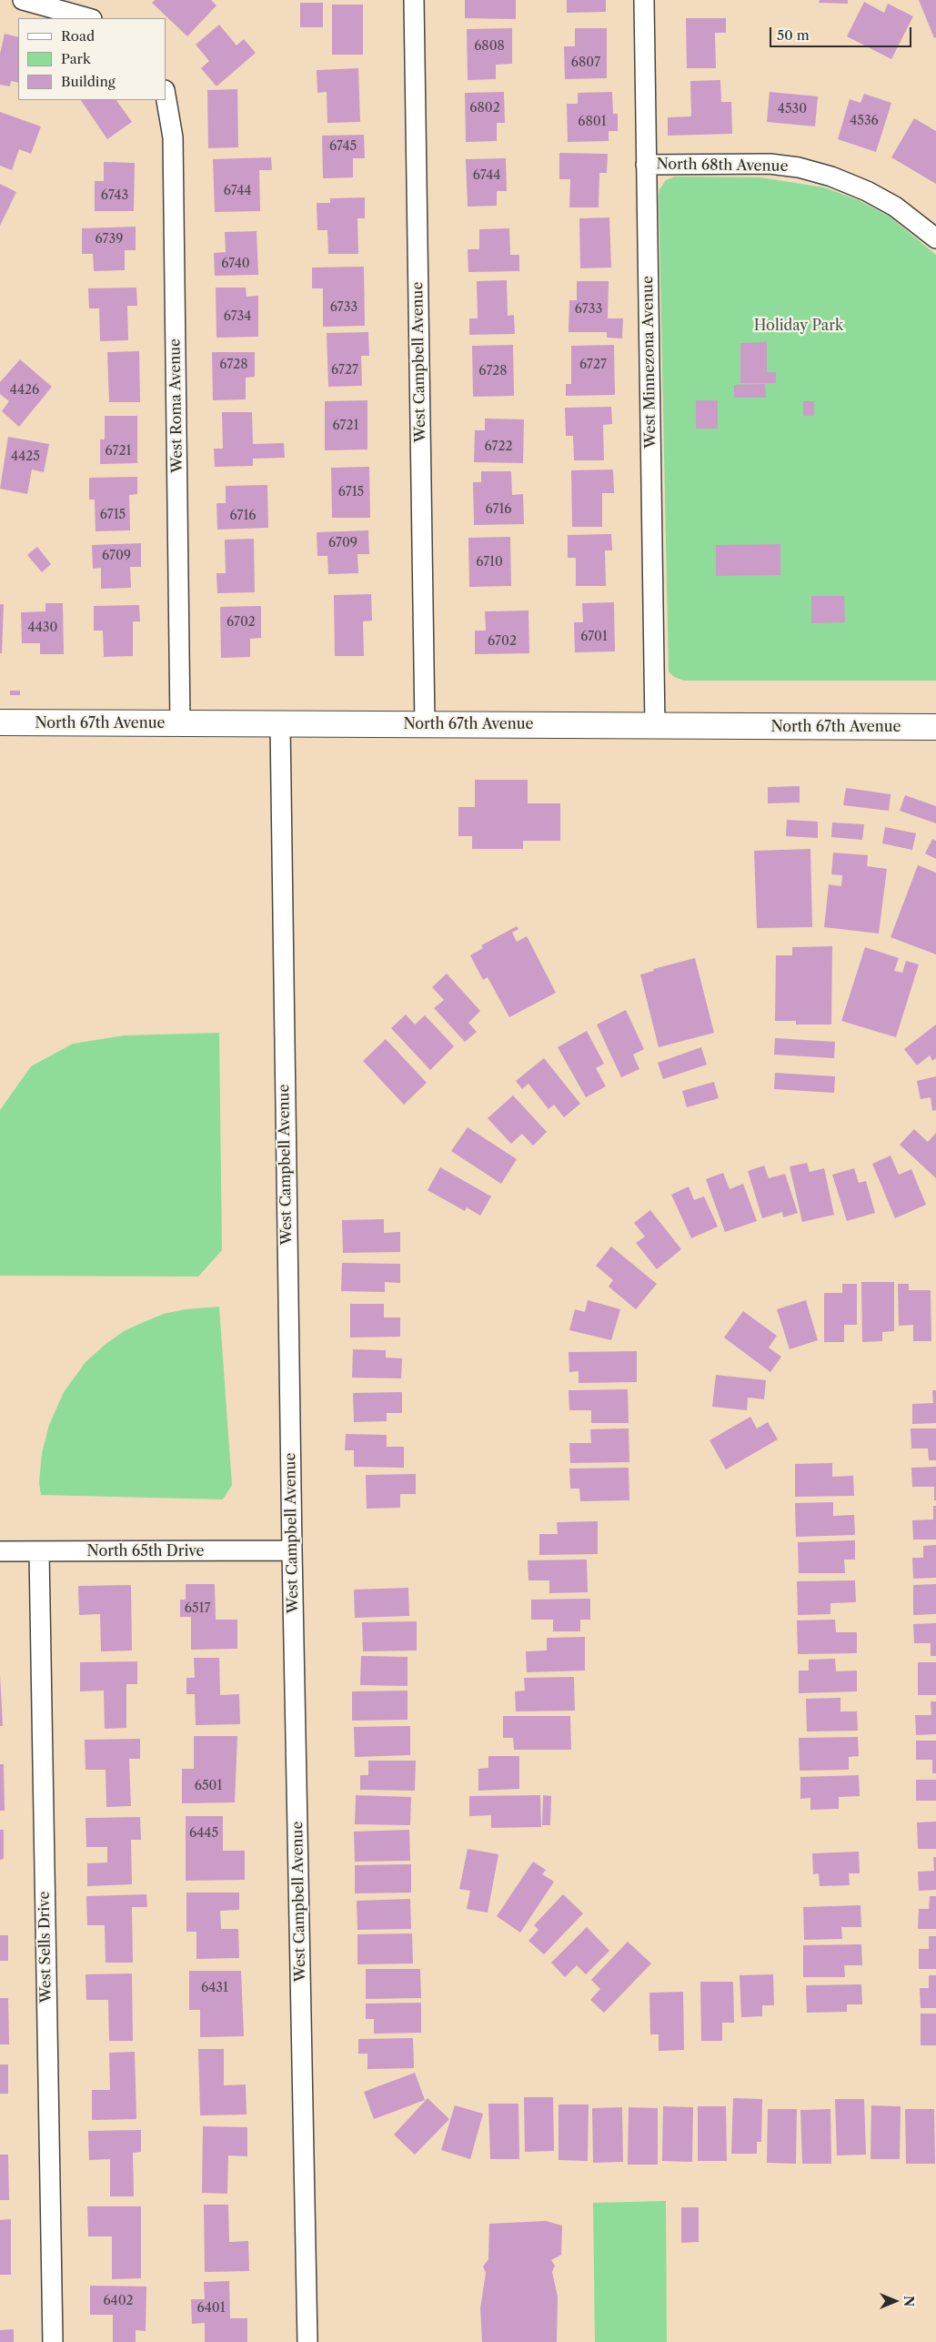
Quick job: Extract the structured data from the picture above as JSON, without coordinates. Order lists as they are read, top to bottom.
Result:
{
  "streets": {
    "main road": ["North 67th Avenue"],
    "street": [
      "North 68th Avenue",
      "West Campbell Avenue",
      "West Minnezona Avenue",
      "West Roma Avenue",
      "North 65th Drive",
      "West Sells Drive"
    ]
  },
  "crossings": [
    ["North 68th Avenue", "West Minnezona Avenue"],
    ["West Campbell Avenue", "North 67th Avenue"],
    ["West Campbell Avenue", "North 65th Drive"],
    ["West Minnezona Avenue", "North 67th Avenue"],
    ["West Roma Avenue", "North 67th Avenue"],
    ["North 65th Drive", "West Sells Drive"]
  ],
  "parks": ["Holiday Park"],
  "house_numbers": [
    "6808",
    "6807",
    "6802",
    "4530",
    "4536",
    "6801",
    "6745",
    "6744",
    "6744",
    "6743",
    "6739",
    "6740",
    "6733",
    "6733",
    "6734",
    "6728",
    "6727",
    "6727",
    "6728",
    "4426",
    "6721",
    "6722",
    "6721",
    "4425",
    "6715",
    "6716",
    "6715",
    "6716",
    "6709",
    "6709",
    "6710",
    "6702",
    "4430",
    "6701",
    "6702",
    "6517",
    "6501",
    "6445",
    "6431",
    "6402",
    "6401"
  ],
  "legend": ["Road", "Park", "Building"],
  "scale_bar": "50 m",
  "north": "right"
}
